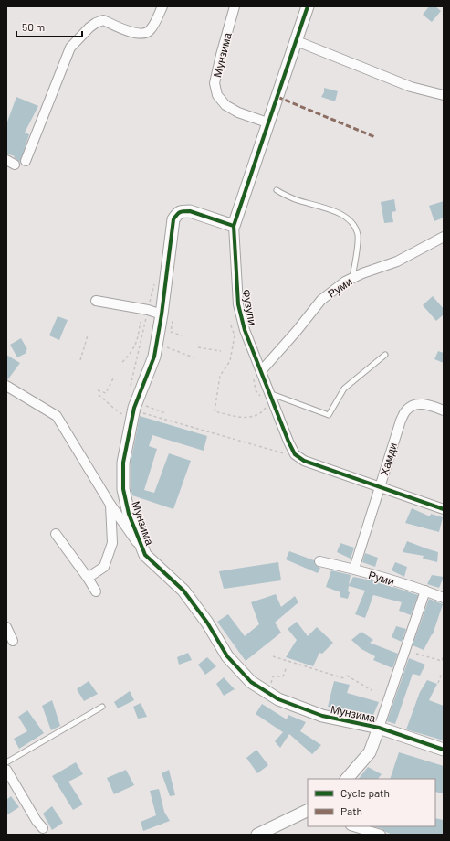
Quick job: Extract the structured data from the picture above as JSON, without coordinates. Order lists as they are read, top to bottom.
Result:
{
  "streets": {
    "street": [
      "Мунзима",
      "Руми",
      "Фузули",
      "Хамди"
    ]
  },
  "crossings": [
    ["Мунзима", "Фузули"],
    ["Руми", "Фузули"],
    ["Руми", "Хамди"],
    ["Фузули", "Хамди"]
  ],
  "legend": ["Cycle path", "Path"],
  "scale_bar": "50 m"
}
